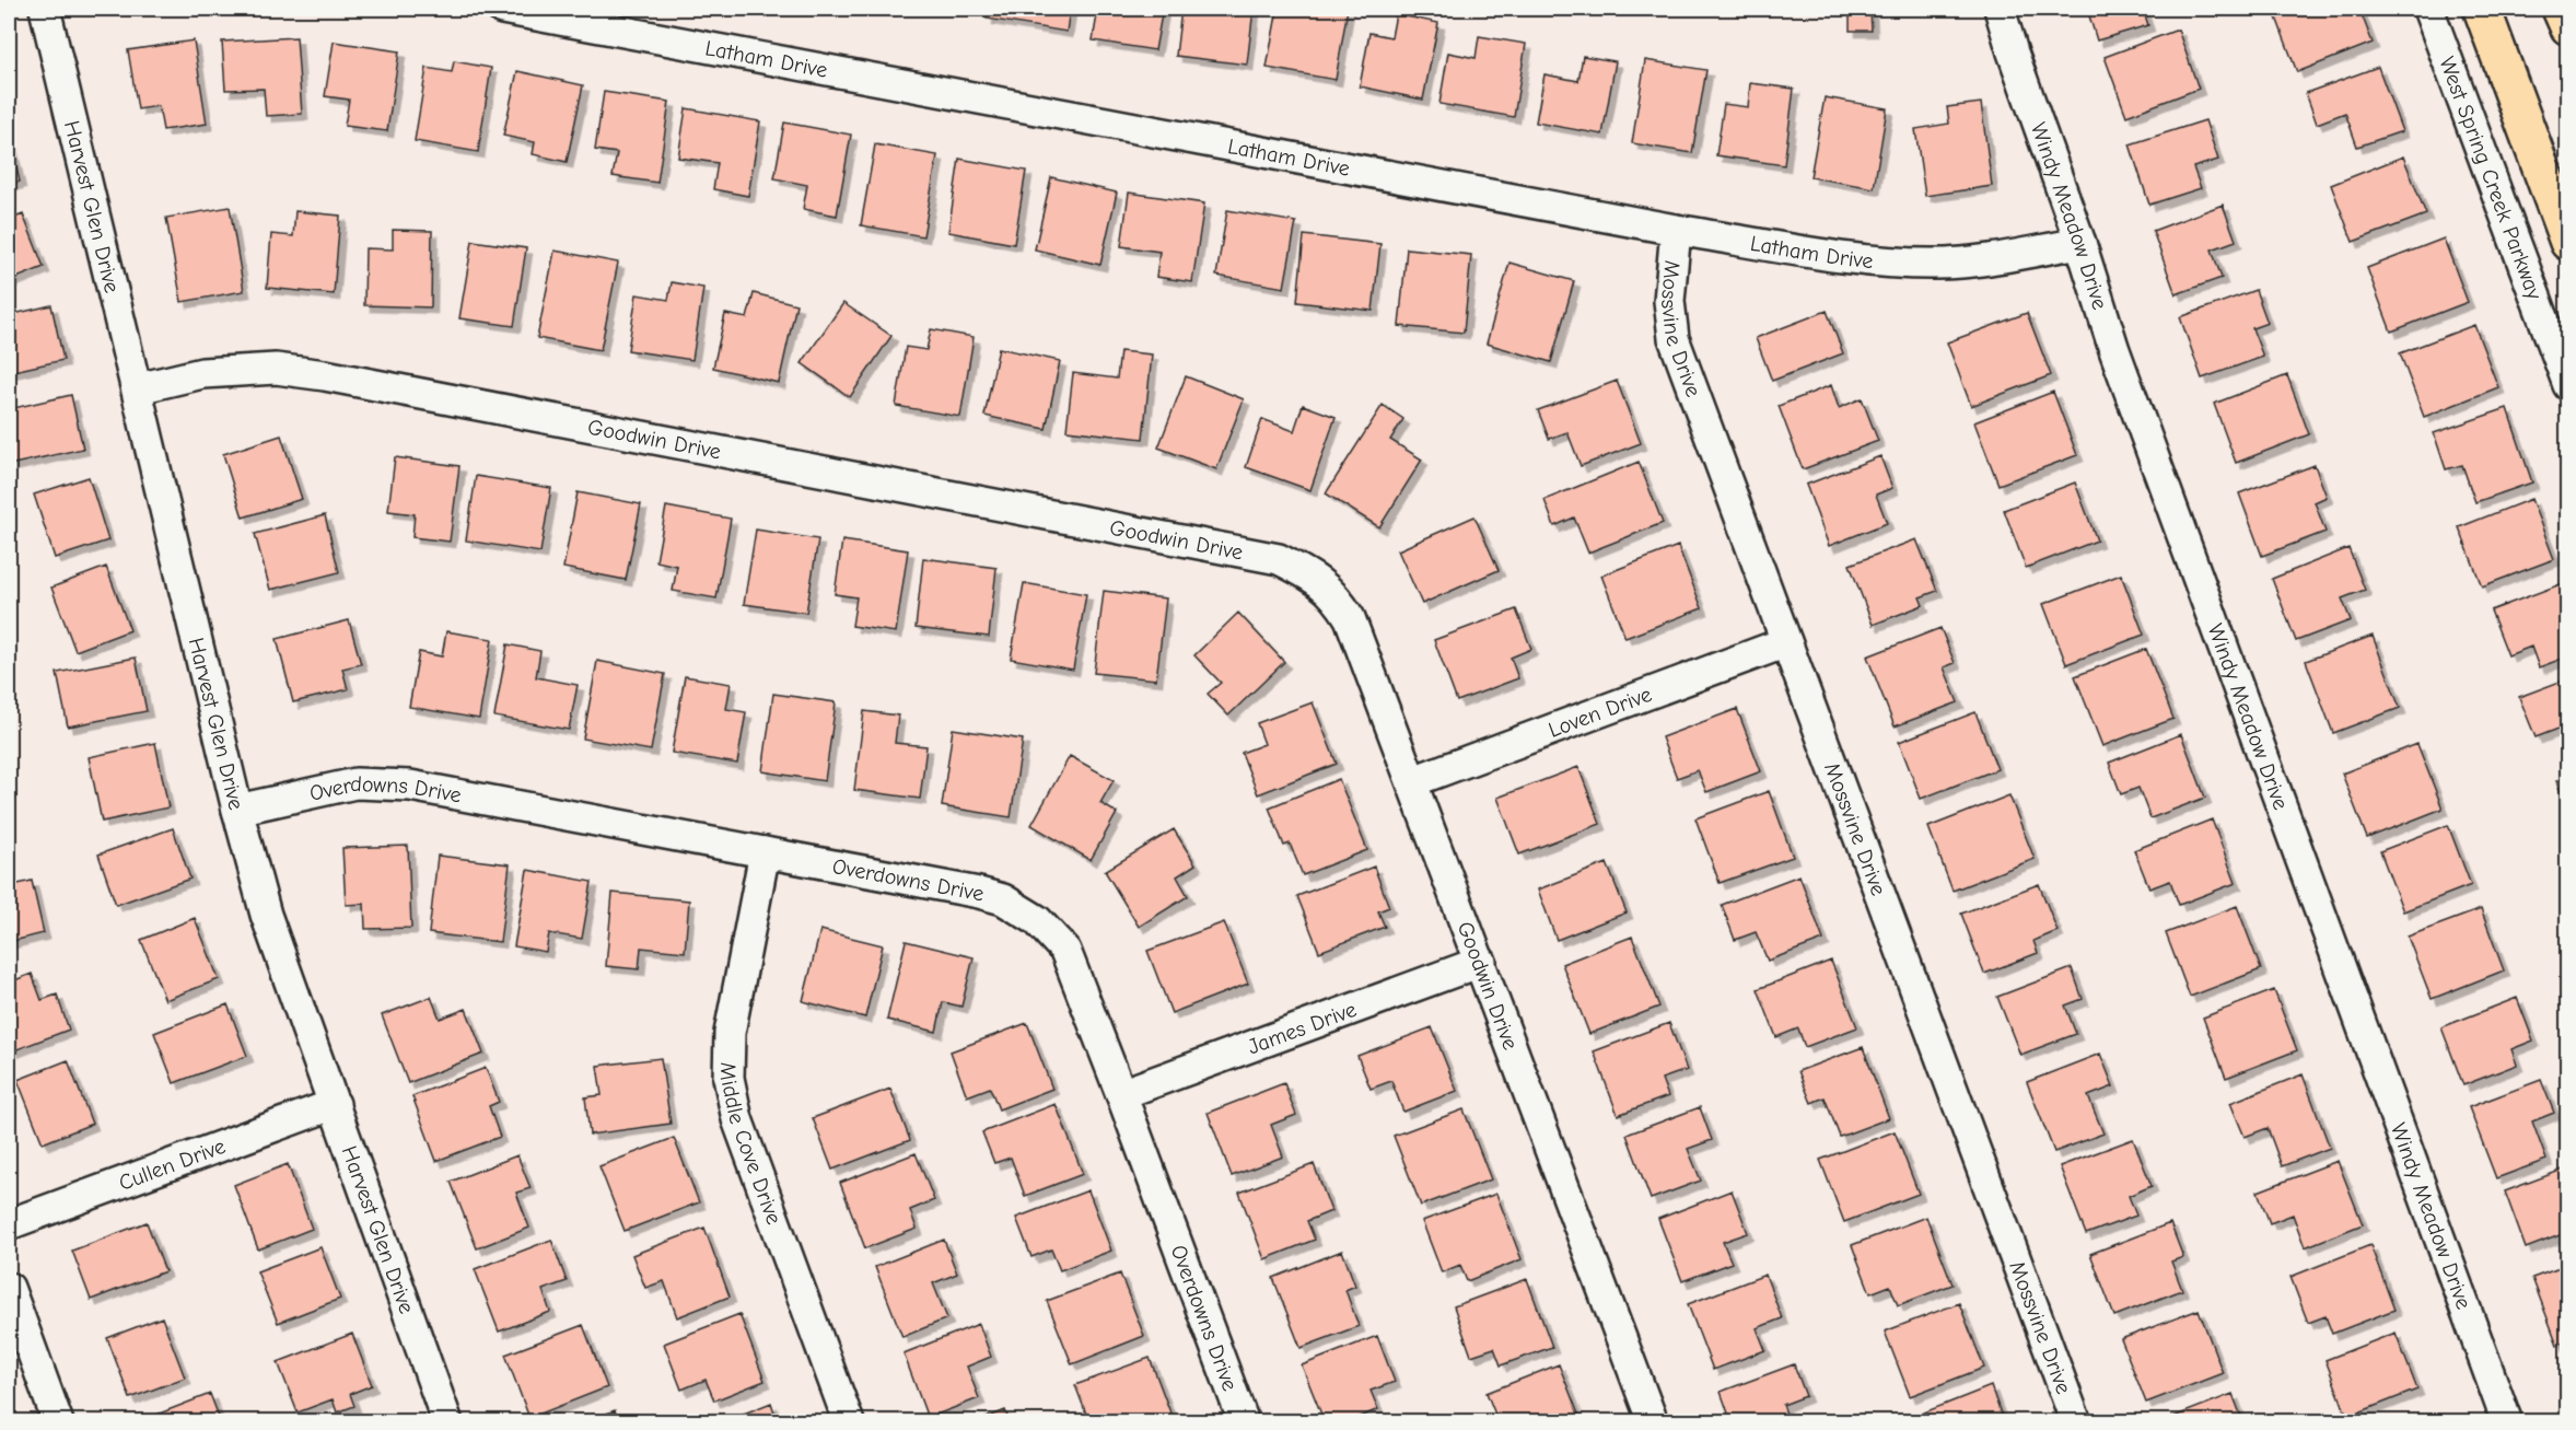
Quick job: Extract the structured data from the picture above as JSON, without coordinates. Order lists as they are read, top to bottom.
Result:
{
  "streets": {
    "street": [
      "Latham Drive",
      "West Spring Creek Parkway",
      "Harvest Glen Drive",
      "Windy Meadow Drive",
      "Mossvine Drive",
      "Goodwin Drive",
      "Loven Drive",
      "Overdowns Drive",
      "James Drive",
      "Middle Cove Drive",
      "Cullen Drive"
    ]
  },
  "crossings": [
    ["Latham Drive", "Windy Meadow Drive"],
    ["Latham Drive", "Mossvine Drive"],
    ["Harvest Glen Drive", "Goodwin Drive"],
    ["Harvest Glen Drive", "Overdowns Drive"],
    ["Harvest Glen Drive", "Cullen Drive"],
    ["Mossvine Drive", "Loven Drive"],
    ["Goodwin Drive", "Loven Drive"],
    ["Goodwin Drive", "James Drive"],
    ["Overdowns Drive", "James Drive"],
    ["Overdowns Drive", "Middle Cove Drive"]
  ]
}
